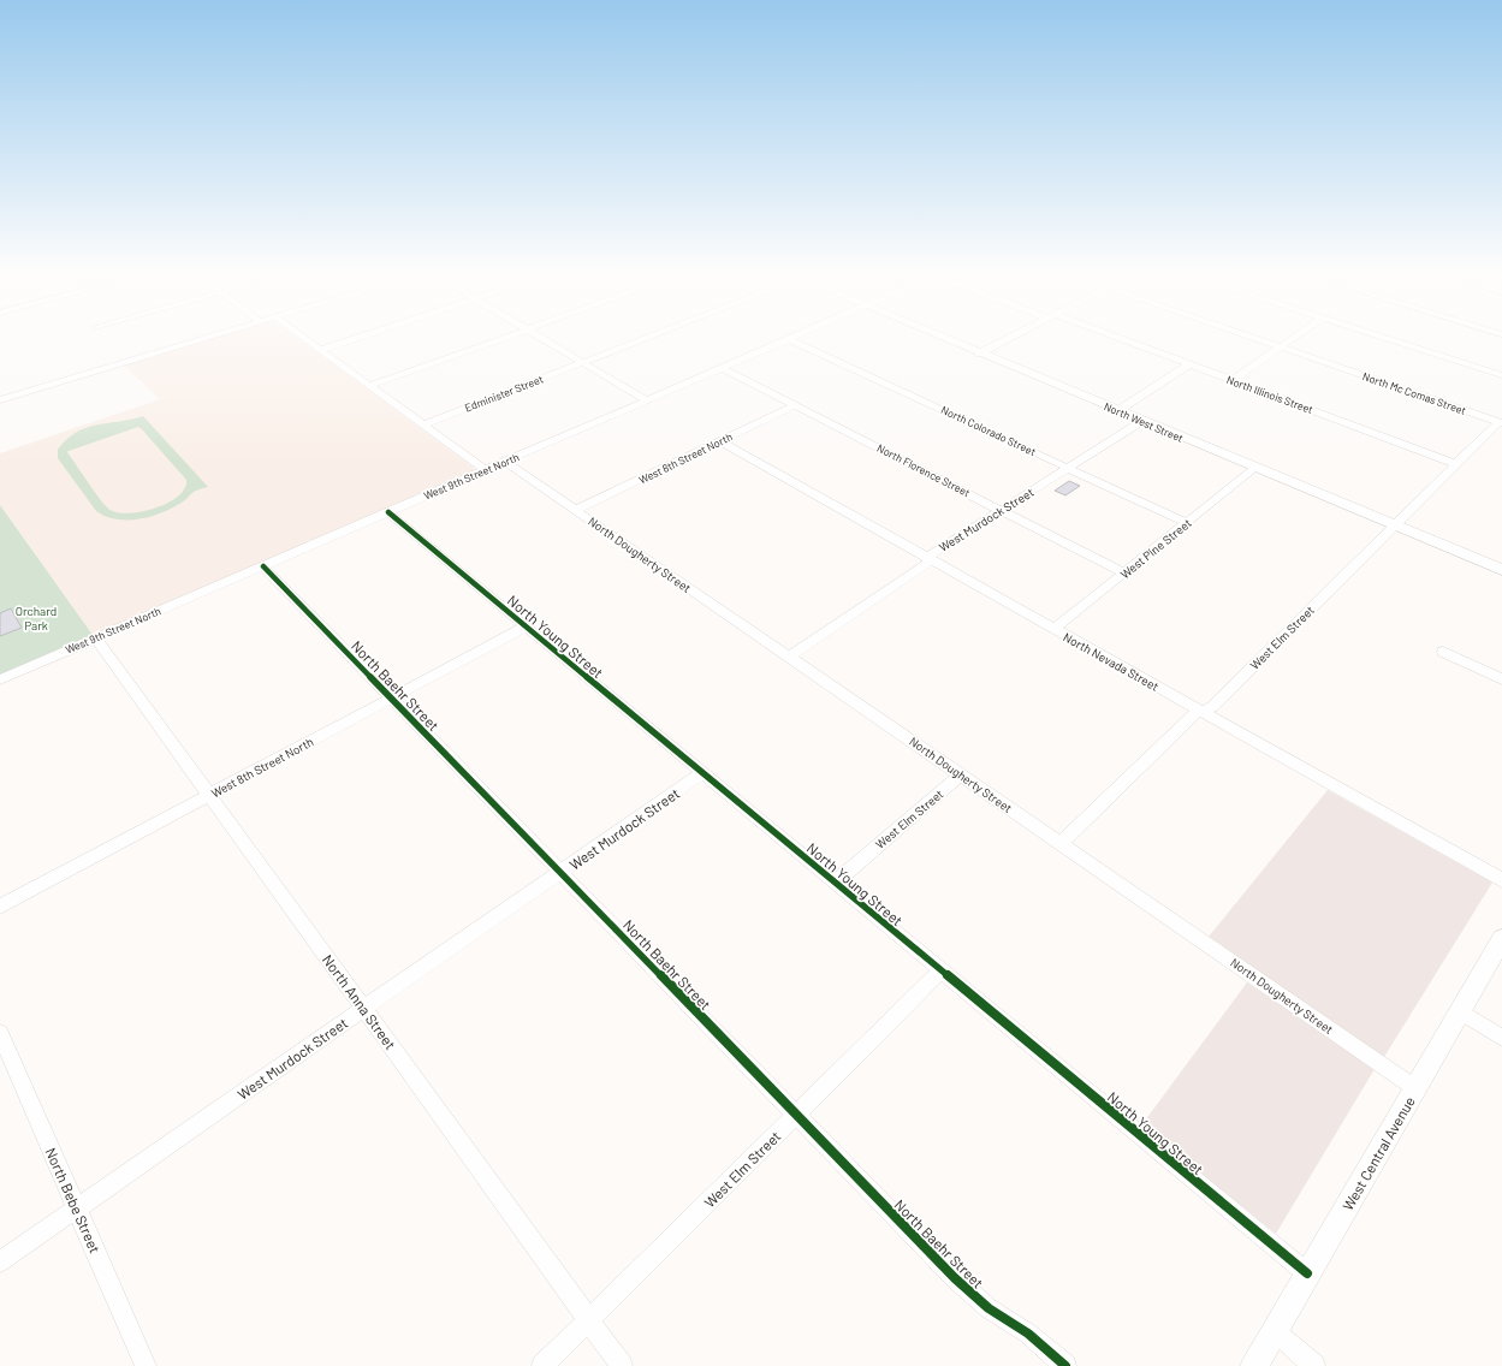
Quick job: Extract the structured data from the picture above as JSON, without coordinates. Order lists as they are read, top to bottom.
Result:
{
  "streets": {
    "main road": ["North West Street", "West Central Avenue"],
    "street": [
      "Edminister Street",
      "North Mc Comas Street",
      "North Illinois Street",
      "North Colorado Street",
      "West 8th Street North",
      "North Florence Street",
      "West 9th Street North",
      "West Murdock Street",
      "West Pine Street",
      "North Dougherty Street",
      "North Young Street",
      "West Elm Street",
      "North Nevada Street",
      "North Baehr Street",
      "North Anna Street",
      "North Bebe Street"
    ]
  },
  "crossings": [
    ["North Mc Comas Street", "West Elm Street"],
    ["North Illinois Street", "West Elm Street"],
    ["North West Street", "West Murdock Street"],
    ["North West Street", "West Pine Street"],
    ["North West Street", "West Elm Street"],
    ["North Colorado Street", "West 9th Street North"],
    ["North Colorado Street", "West Murdock Street"],
    ["North Colorado Street", "West Pine Street"],
    ["West 8th Street North", "North Florence Street"],
    ["West 8th Street North", "North Dougherty Street"],
    ["West 8th Street North", "North Young Street"],
    ["West 8th Street North", "North Nevada Street"],
    ["West 8th Street North", "North Baehr Street"],
    ["West 8th Street North", "North Anna Street"],
    ["North Florence Street", "West 9th Street North"],
    ["North Florence Street", "West Murdock Street"],
    ["North Florence Street", "West Pine Street"],
    ["West 9th Street North", "North Dougherty Street"],
    ["West 9th Street North", "North Young Street"],
    ["West 9th Street North", "North Baehr Street"],
    ["West 9th Street North", "North Anna Street"],
    ["West Murdock Street", "North Dougherty Street"],
    ["West Murdock Street", "North Young Street"],
    ["West Murdock Street", "North Nevada Street"],
    ["West Murdock Street", "North Baehr Street"],
    ["West Murdock Street", "North Anna Street"],
    ["West Murdock Street", "North Bebe Street"],
    ["West Pine Street", "North Nevada Street"],
    ["North Dougherty Street", "West Elm Street"],
    ["North Dougherty Street", "West Central Avenue"],
    ["North Young Street", "West Elm Street"],
    ["North Young Street", "West Central Avenue"],
    ["West Elm Street", "North Nevada Street"],
    ["West Elm Street", "North Baehr Street"],
    ["West Elm Street", "North Anna Street"]
  ],
  "parks": ["Orchard Park"]
}
